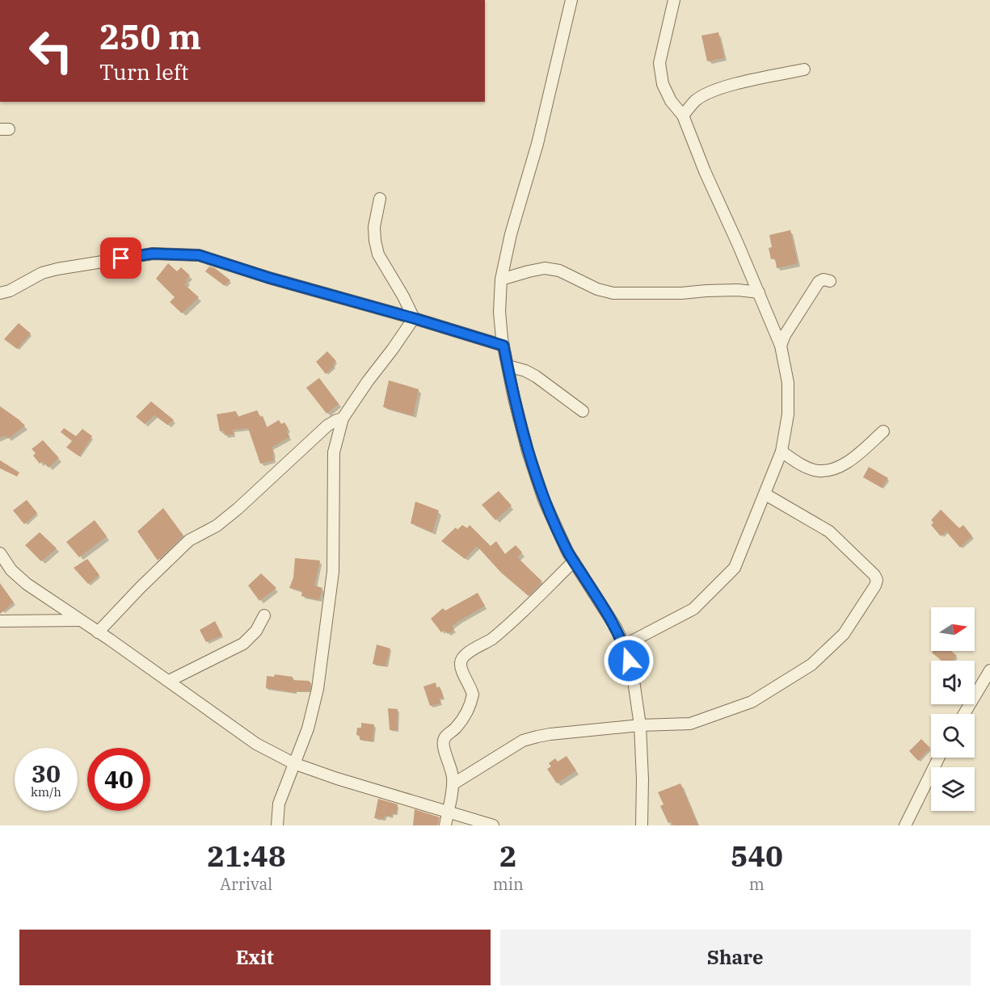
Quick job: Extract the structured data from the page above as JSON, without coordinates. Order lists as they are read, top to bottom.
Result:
{
  "north": "right",
  "page": {
    "turn": ["250 m", "Turn left"],
    "speed": "30 km/h",
    "limit": "40",
    "eta": [
      "21:48",
      "Arrival",
      "2",
      "min",
      "540",
      "m"
    ],
    "buttons": ["Exit", "Share"]
  }
}
